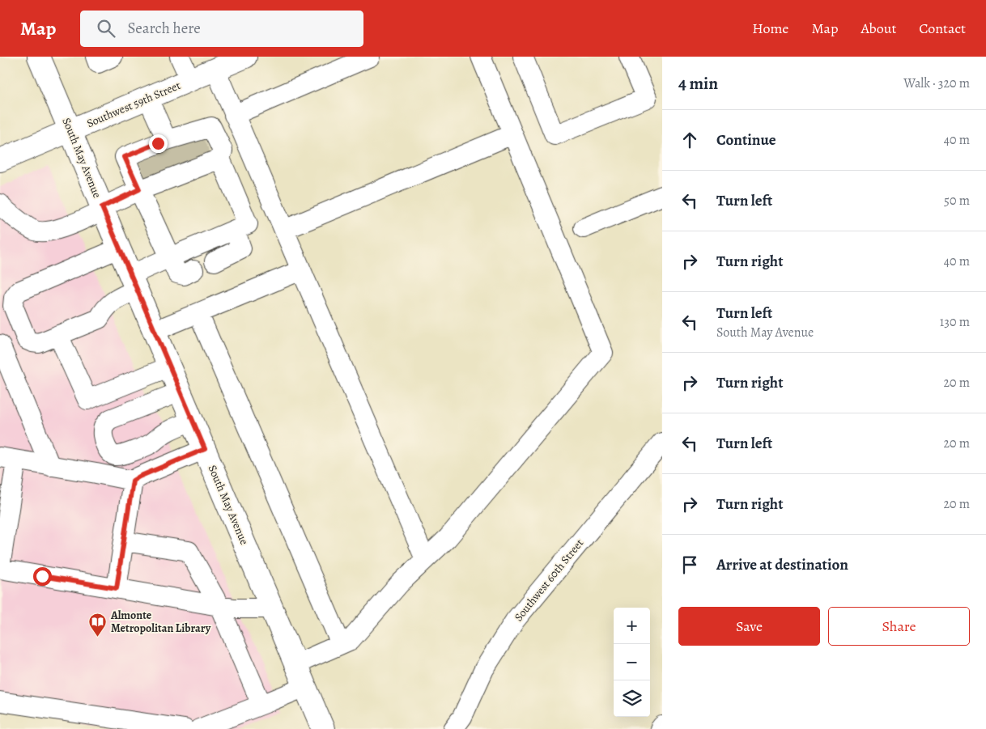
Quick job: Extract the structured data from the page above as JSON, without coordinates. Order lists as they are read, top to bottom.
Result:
{
  "streets": {
    "main road": ["Southwest 59th Street", "South May Avenue"],
    "street": ["Southwest 60th Street"]
  },
  "crossings": [
    ["Southwest 59th Street", "South May Avenue"]
  ],
  "places": {
    "library": ["Almonte Metropolitan Library"]
  },
  "page": {
    "header": "Map",
    "search": "Search here",
    "nav": [
      "Home",
      "Map",
      "About",
      "Contact"
    ],
    "heading": ["4 min", "Walk · 320 m"],
    "list": [
      ["Continue", "40 m"],
      ["Turn left", "50 m"],
      ["Turn right", "40 m"],
      ["Turn left", "South May Avenue", "130 m"],
      ["Turn right", "20 m"],
      ["Turn left", "20 m"],
      ["Turn right", "20 m"],
      "Arrive at destination"
    ],
    "buttons": ["Save", "Share"],
    "map_buttons": ["+", "−"]
  }
}
